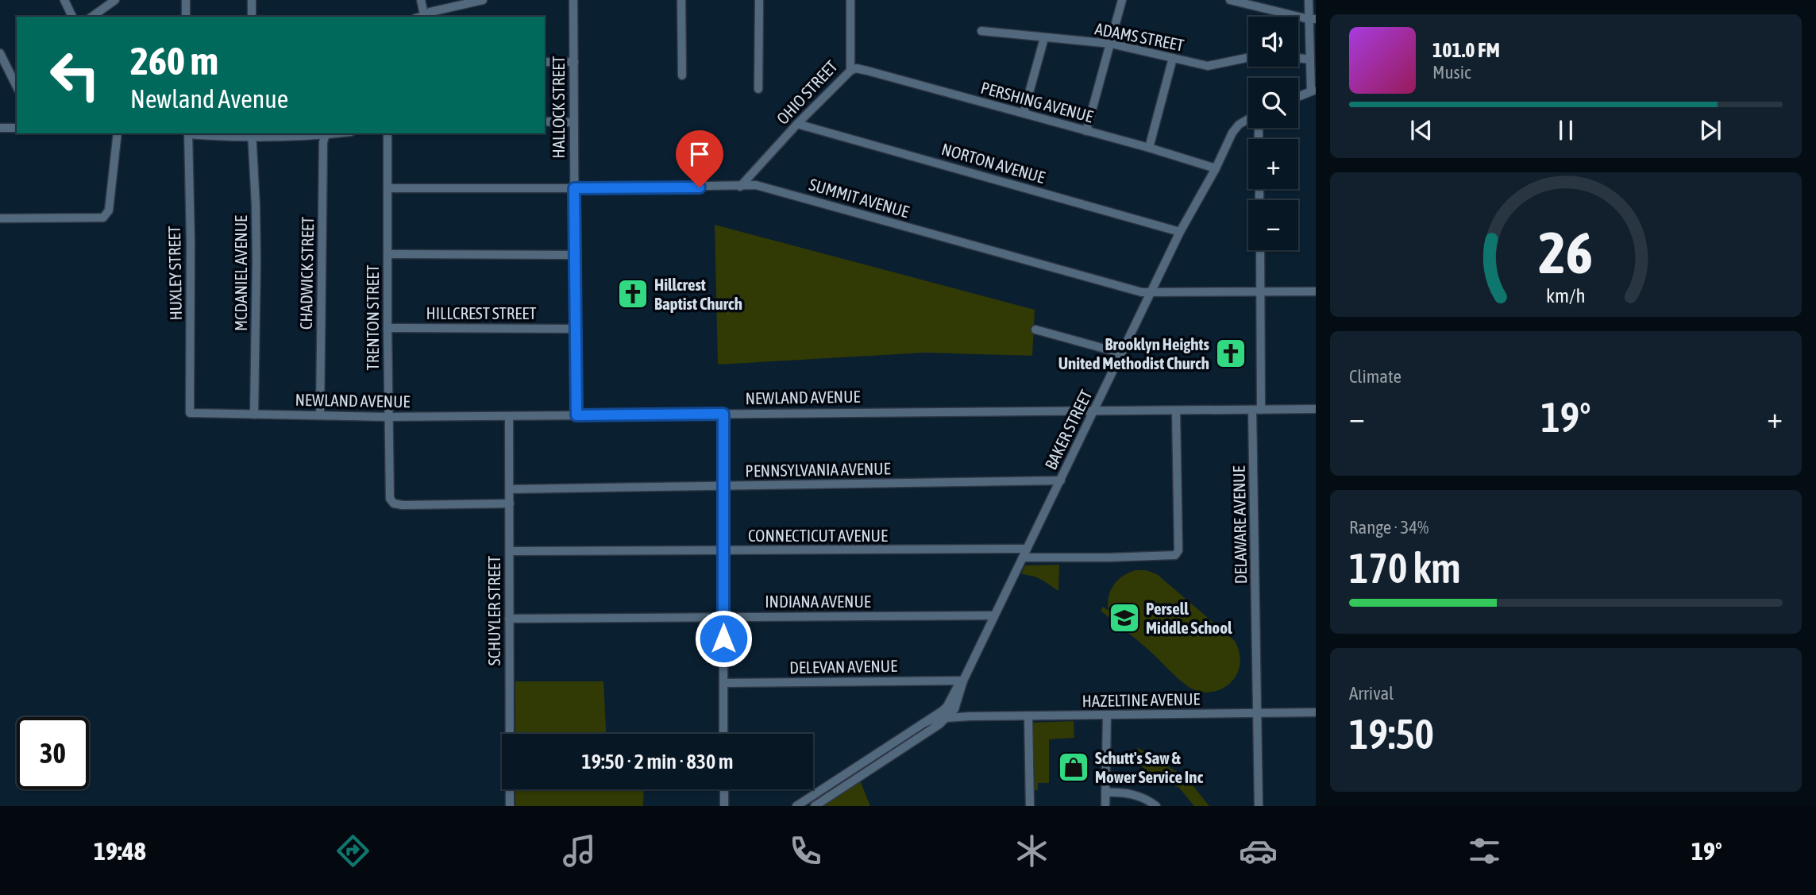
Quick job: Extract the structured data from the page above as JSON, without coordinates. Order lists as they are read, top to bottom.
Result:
{
  "streets": {
    "street": [
      "ADAMS STREET",
      "OHIO STREET",
      "PERSHING AVENUE",
      "HALLOCK STREET",
      "NORTON AVENUE",
      "SUMMIT AVENUE",
      "HUXLEY STREET",
      "MCDANIEL AVENUE",
      "CHADWICK STREET",
      "HILLCREST STREET",
      "TRENTON STREET",
      "NEWLAND AVENUE",
      "BAKER STREET",
      "PENNSYLVANIA AVENUE",
      "DELAWARE AVENUE",
      "CONNECTICUT AVENUE",
      "INDIANA AVENUE",
      "SCHUYLER STREET",
      "DELEVAN AVENUE",
      "HAZELTINE AVENUE"
    ]
  },
  "crossings": [
    ["OHIO STREET", "PERSHING AVENUE"],
    ["OHIO STREET", "NORTON AVENUE"],
    ["OHIO STREET", "SUMMIT AVENUE"],
    ["PERSHING AVENUE", "BAKER STREET"],
    ["HALLOCK STREET", "SUMMIT AVENUE"],
    ["HALLOCK STREET", "HILLCREST STREET"],
    ["HALLOCK STREET", "NEWLAND AVENUE"],
    ["NORTON AVENUE", "BAKER STREET"],
    ["SUMMIT AVENUE", "TRENTON STREET"],
    ["SUMMIT AVENUE", "BAKER STREET"],
    ["SUMMIT AVENUE", "DELAWARE AVENUE"],
    ["HUXLEY STREET", "NEWLAND AVENUE"],
    ["MCDANIEL AVENUE", "NEWLAND AVENUE"],
    ["CHADWICK STREET", "NEWLAND AVENUE"],
    ["HILLCREST STREET", "TRENTON STREET"],
    ["TRENTON STREET", "NEWLAND AVENUE"],
    ["TRENTON STREET", "SCHUYLER STREET"],
    ["NEWLAND AVENUE", "BAKER STREET"],
    ["NEWLAND AVENUE", "DELAWARE AVENUE"],
    ["NEWLAND AVENUE", "SCHUYLER STREET"],
    ["BAKER STREET", "PENNSYLVANIA AVENUE"],
    ["BAKER STREET", "CONNECTICUT AVENUE"],
    ["BAKER STREET", "INDIANA AVENUE"],
    ["BAKER STREET", "DELEVAN AVENUE"],
    ["BAKER STREET", "HAZELTINE AVENUE"],
    ["PENNSYLVANIA AVENUE", "SCHUYLER STREET"],
    ["DELAWARE AVENUE", "HAZELTINE AVENUE"],
    ["CONNECTICUT AVENUE", "SCHUYLER STREET"],
    ["INDIANA AVENUE", "SCHUYLER STREET"]
  ],
  "places": {
    "church": ["Hillcrest Baptist Church", "Brooklyn Heights United Methodist Church"],
    "school or university": ["Persell Middle School"],
    "shop": ["Schutt's Saw & Mower Service Inc"]
  },
  "page": {
    "map_buttons": ["+", "−"],
    "turn": ["260 m", "Newland Avenue"],
    "song": ["101.0 FM", "Music"],
    "tile": [
      "Climate",
      ["Range · 34%", "170 km"],
      ["Arrival", "19:50"]
    ],
    "heat": ["−", "19°", "+"],
    "limit": "30",
    "trip": "19:50 · 2 min · 830 m",
    "tabs": ["19:48", "19°"],
    "gauge": ["26", "km/h"]
  }
}
